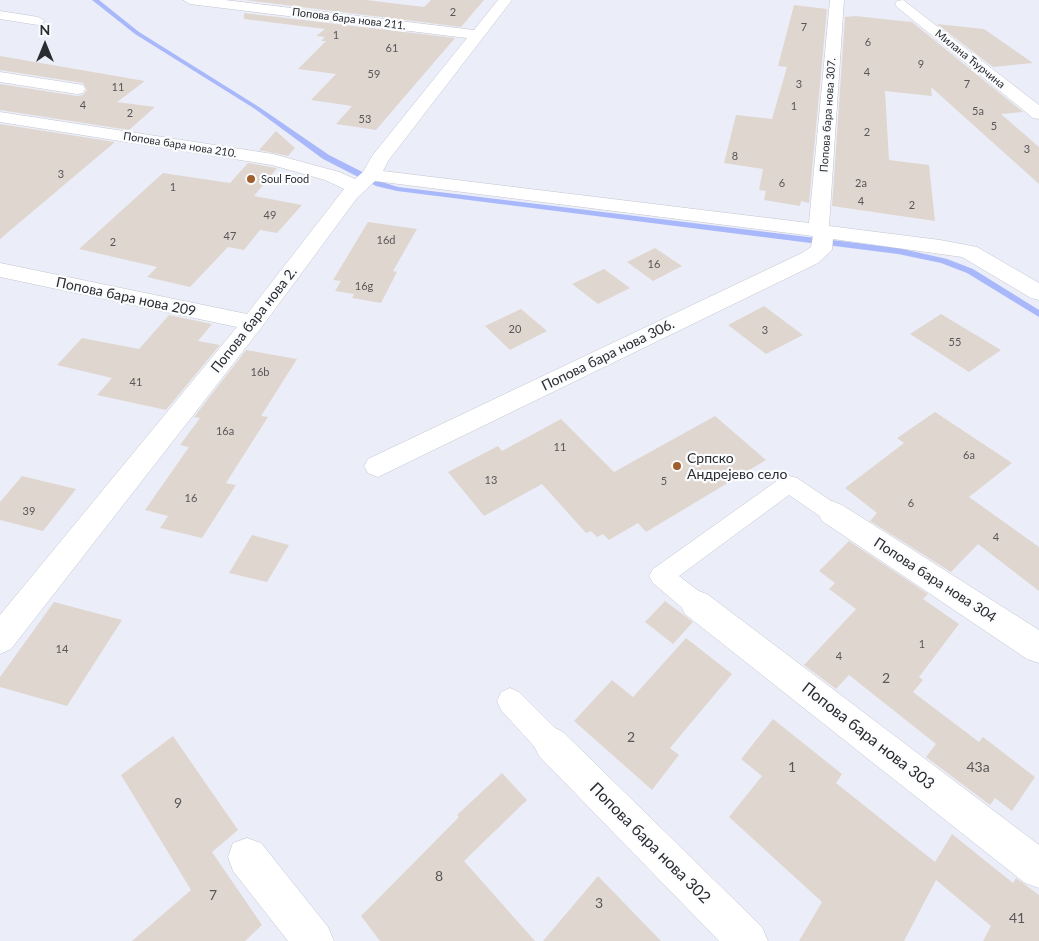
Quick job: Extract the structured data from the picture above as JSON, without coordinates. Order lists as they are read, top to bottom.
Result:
{
  "streets": {
    "street": [
      "Попова бара нова 211.",
      "Милана Ћурчина",
      "Попова бара нова 307.",
      "Попова бара нова 210.",
      "Попова бара нова 209",
      "Попова бара нова 2.",
      "Попова бара нова 306.",
      "Попова бара нова 304",
      "Попова бара нова 303",
      "Попова бара нова 302"
    ]
  },
  "crossings": [
    ["Попова бара нова 211.", "Попова бара нова 2."],
    ["Попова бара нова 307.", "Попова бара нова 306."],
    ["Попова бара нова 210.", "Попова бара нова 2."],
    ["Попова бара нова 209", "Попова бара нова 2."]
  ],
  "places": ["Soul Food", "Српско Андрејево село"],
  "house_numbers": [
    "2",
    "7",
    "1",
    "6",
    "61",
    "9",
    "4",
    "59",
    "3",
    "7",
    "11",
    "4",
    "1",
    "5a",
    "2",
    "53",
    "5",
    "2",
    "3",
    "8",
    "3",
    "6",
    "2a",
    "1",
    "4",
    "2",
    "49",
    "47",
    "16d",
    "2",
    "16",
    "16g",
    "20",
    "3",
    "55",
    "16b",
    "41",
    "16a",
    "11",
    "6a",
    "13",
    "5",
    "16",
    "6",
    "39",
    "4",
    "1",
    "14",
    "4",
    "2",
    "2",
    "1",
    "43a",
    "9",
    "8",
    "7",
    "3",
    "41"
  ],
  "north": "top"
}
